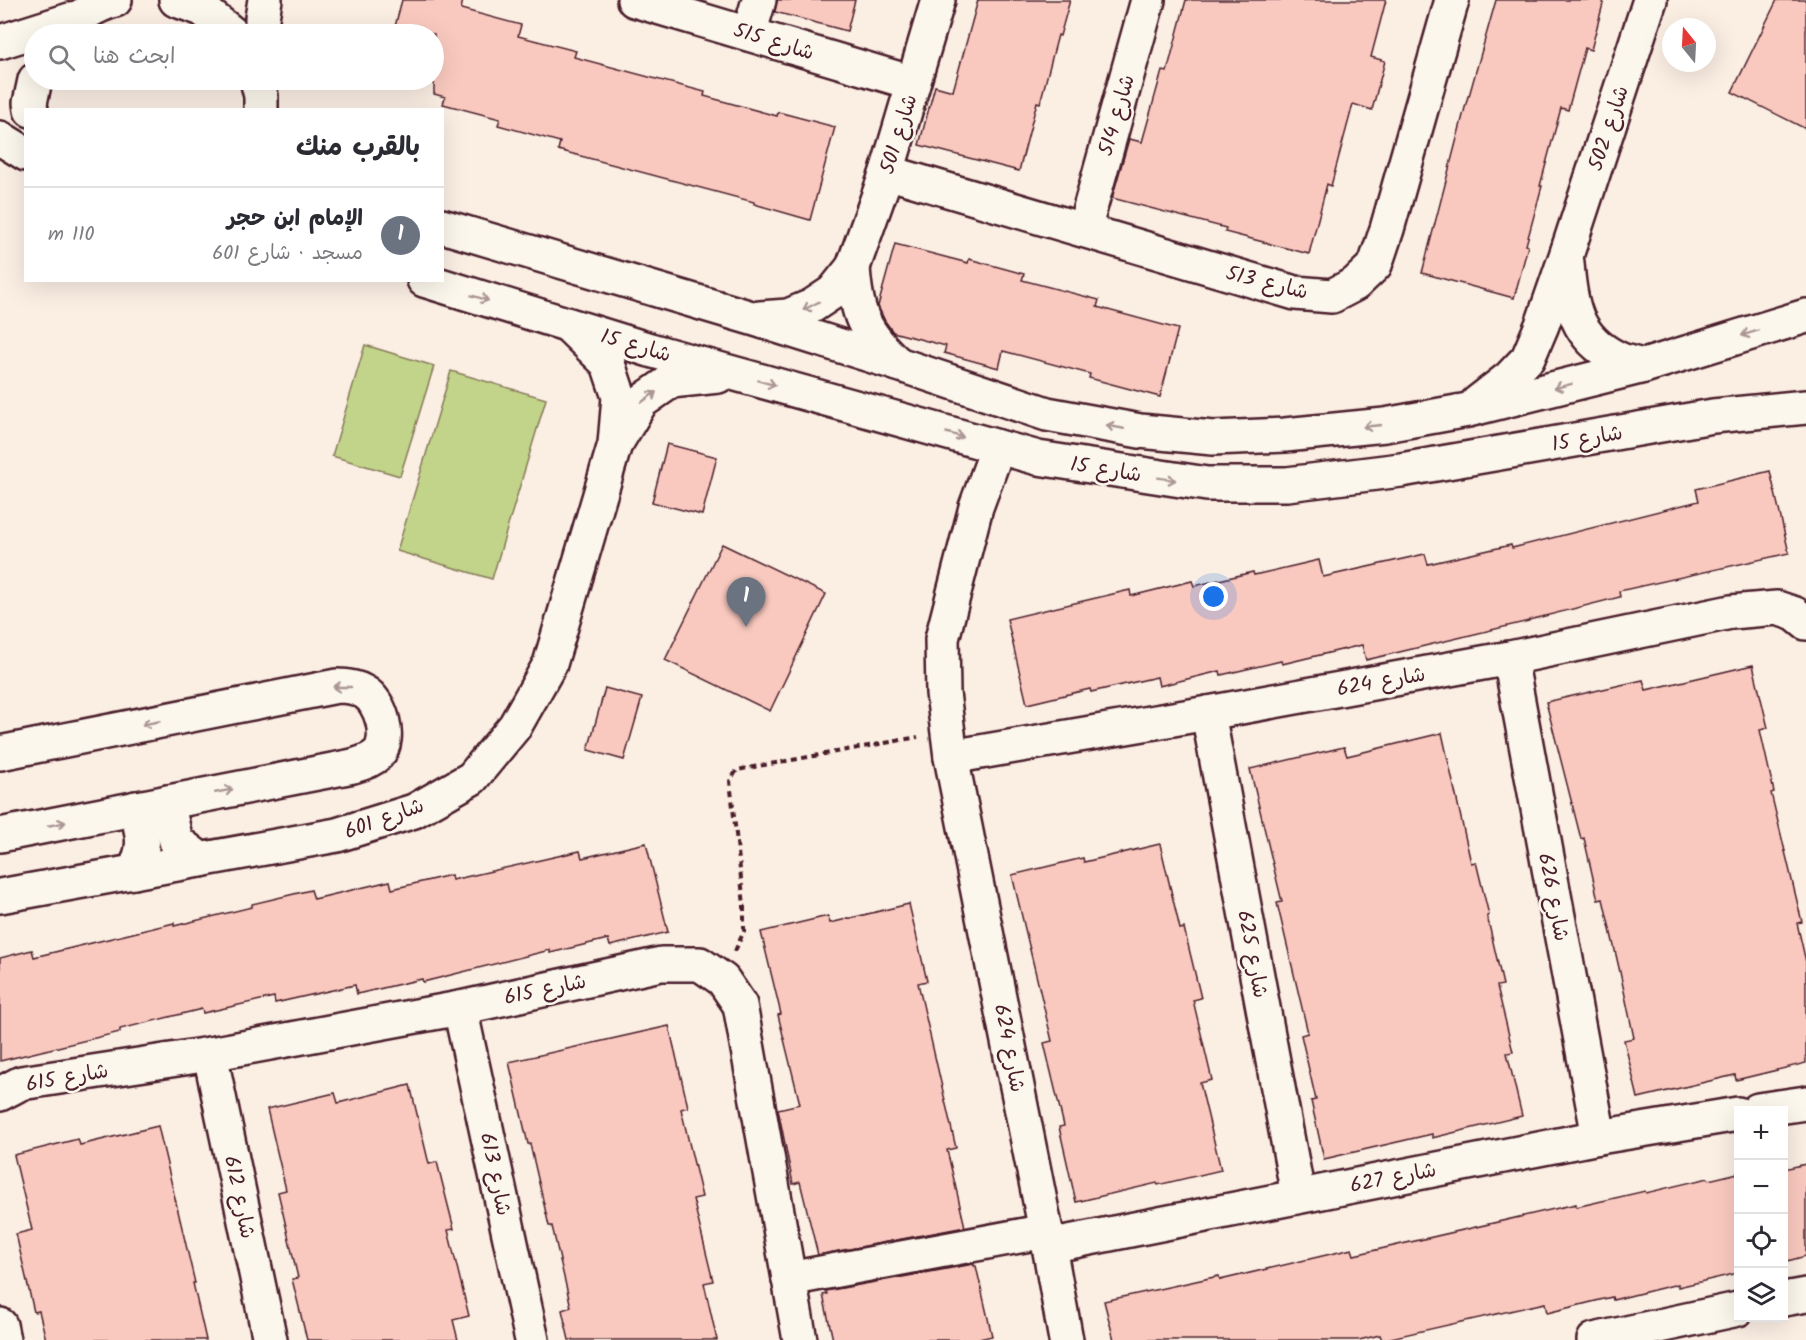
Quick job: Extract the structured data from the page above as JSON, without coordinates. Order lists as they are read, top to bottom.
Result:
{
  "streets": {
    "street": [
      "شارع 515",
      "شارع 514",
      "شارع 502",
      "شارع 501",
      "شارع 513",
      "شارع 15",
      "شارع 624",
      "شارع 601",
      "شارع 626",
      "شارع 625",
      "شارع 615",
      "شارع 613",
      "شارع 627",
      "شارع 612"
    ]
  },
  "crossings": [
    ["شارع 515", "شارع 501"],
    ["شارع 514", "شارع 513"],
    ["شارع 502", "شارع 15"],
    ["شارع 501", "شارع 513"],
    ["شارع 501", "شارع 15"],
    ["شارع 15", "شارع 624"],
    ["شارع 15", "شارع 601"],
    ["شارع 624", "شارع 626"],
    ["شارع 624", "شارع 625"],
    ["شارع 624", "شارع 627"],
    ["شارع 626", "شارع 627"],
    ["شارع 625", "شارع 627"],
    ["شارع 615", "شارع 613"],
    ["شارع 615", "شارع 627"],
    ["شارع 615", "شارع 612"]
  ],
  "north": "top",
  "page": {
    "search": "ابحث هنا",
    "heading": "بالقرب منك",
    "list": [
      {
        "mark": "1",
        "name": "الإمام ابن حجر",
        "note": "مسجد · شارع 601",
        "value": "110 m"
      }
    ],
    "pins": "1",
    "map_buttons": ["+", "−"]
  }
}
